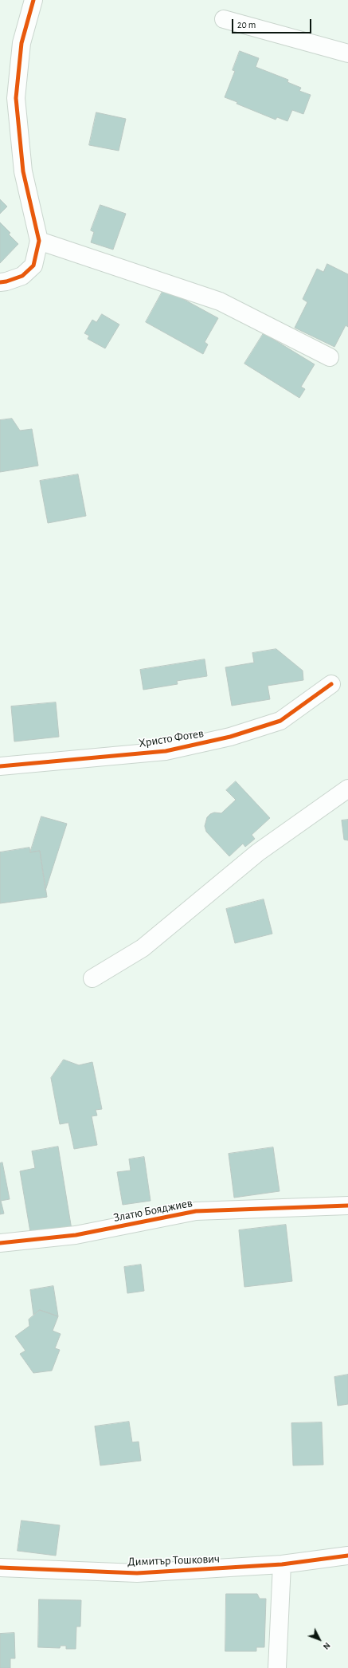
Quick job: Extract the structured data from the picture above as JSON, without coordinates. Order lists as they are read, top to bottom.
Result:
{
  "streets": {
    "street": ["Христо Фотев", "Златю Бояджиев", "Димитър Тошкович"]
  },
  "scale_bar": "20 m",
  "north": "bottom right"
}
